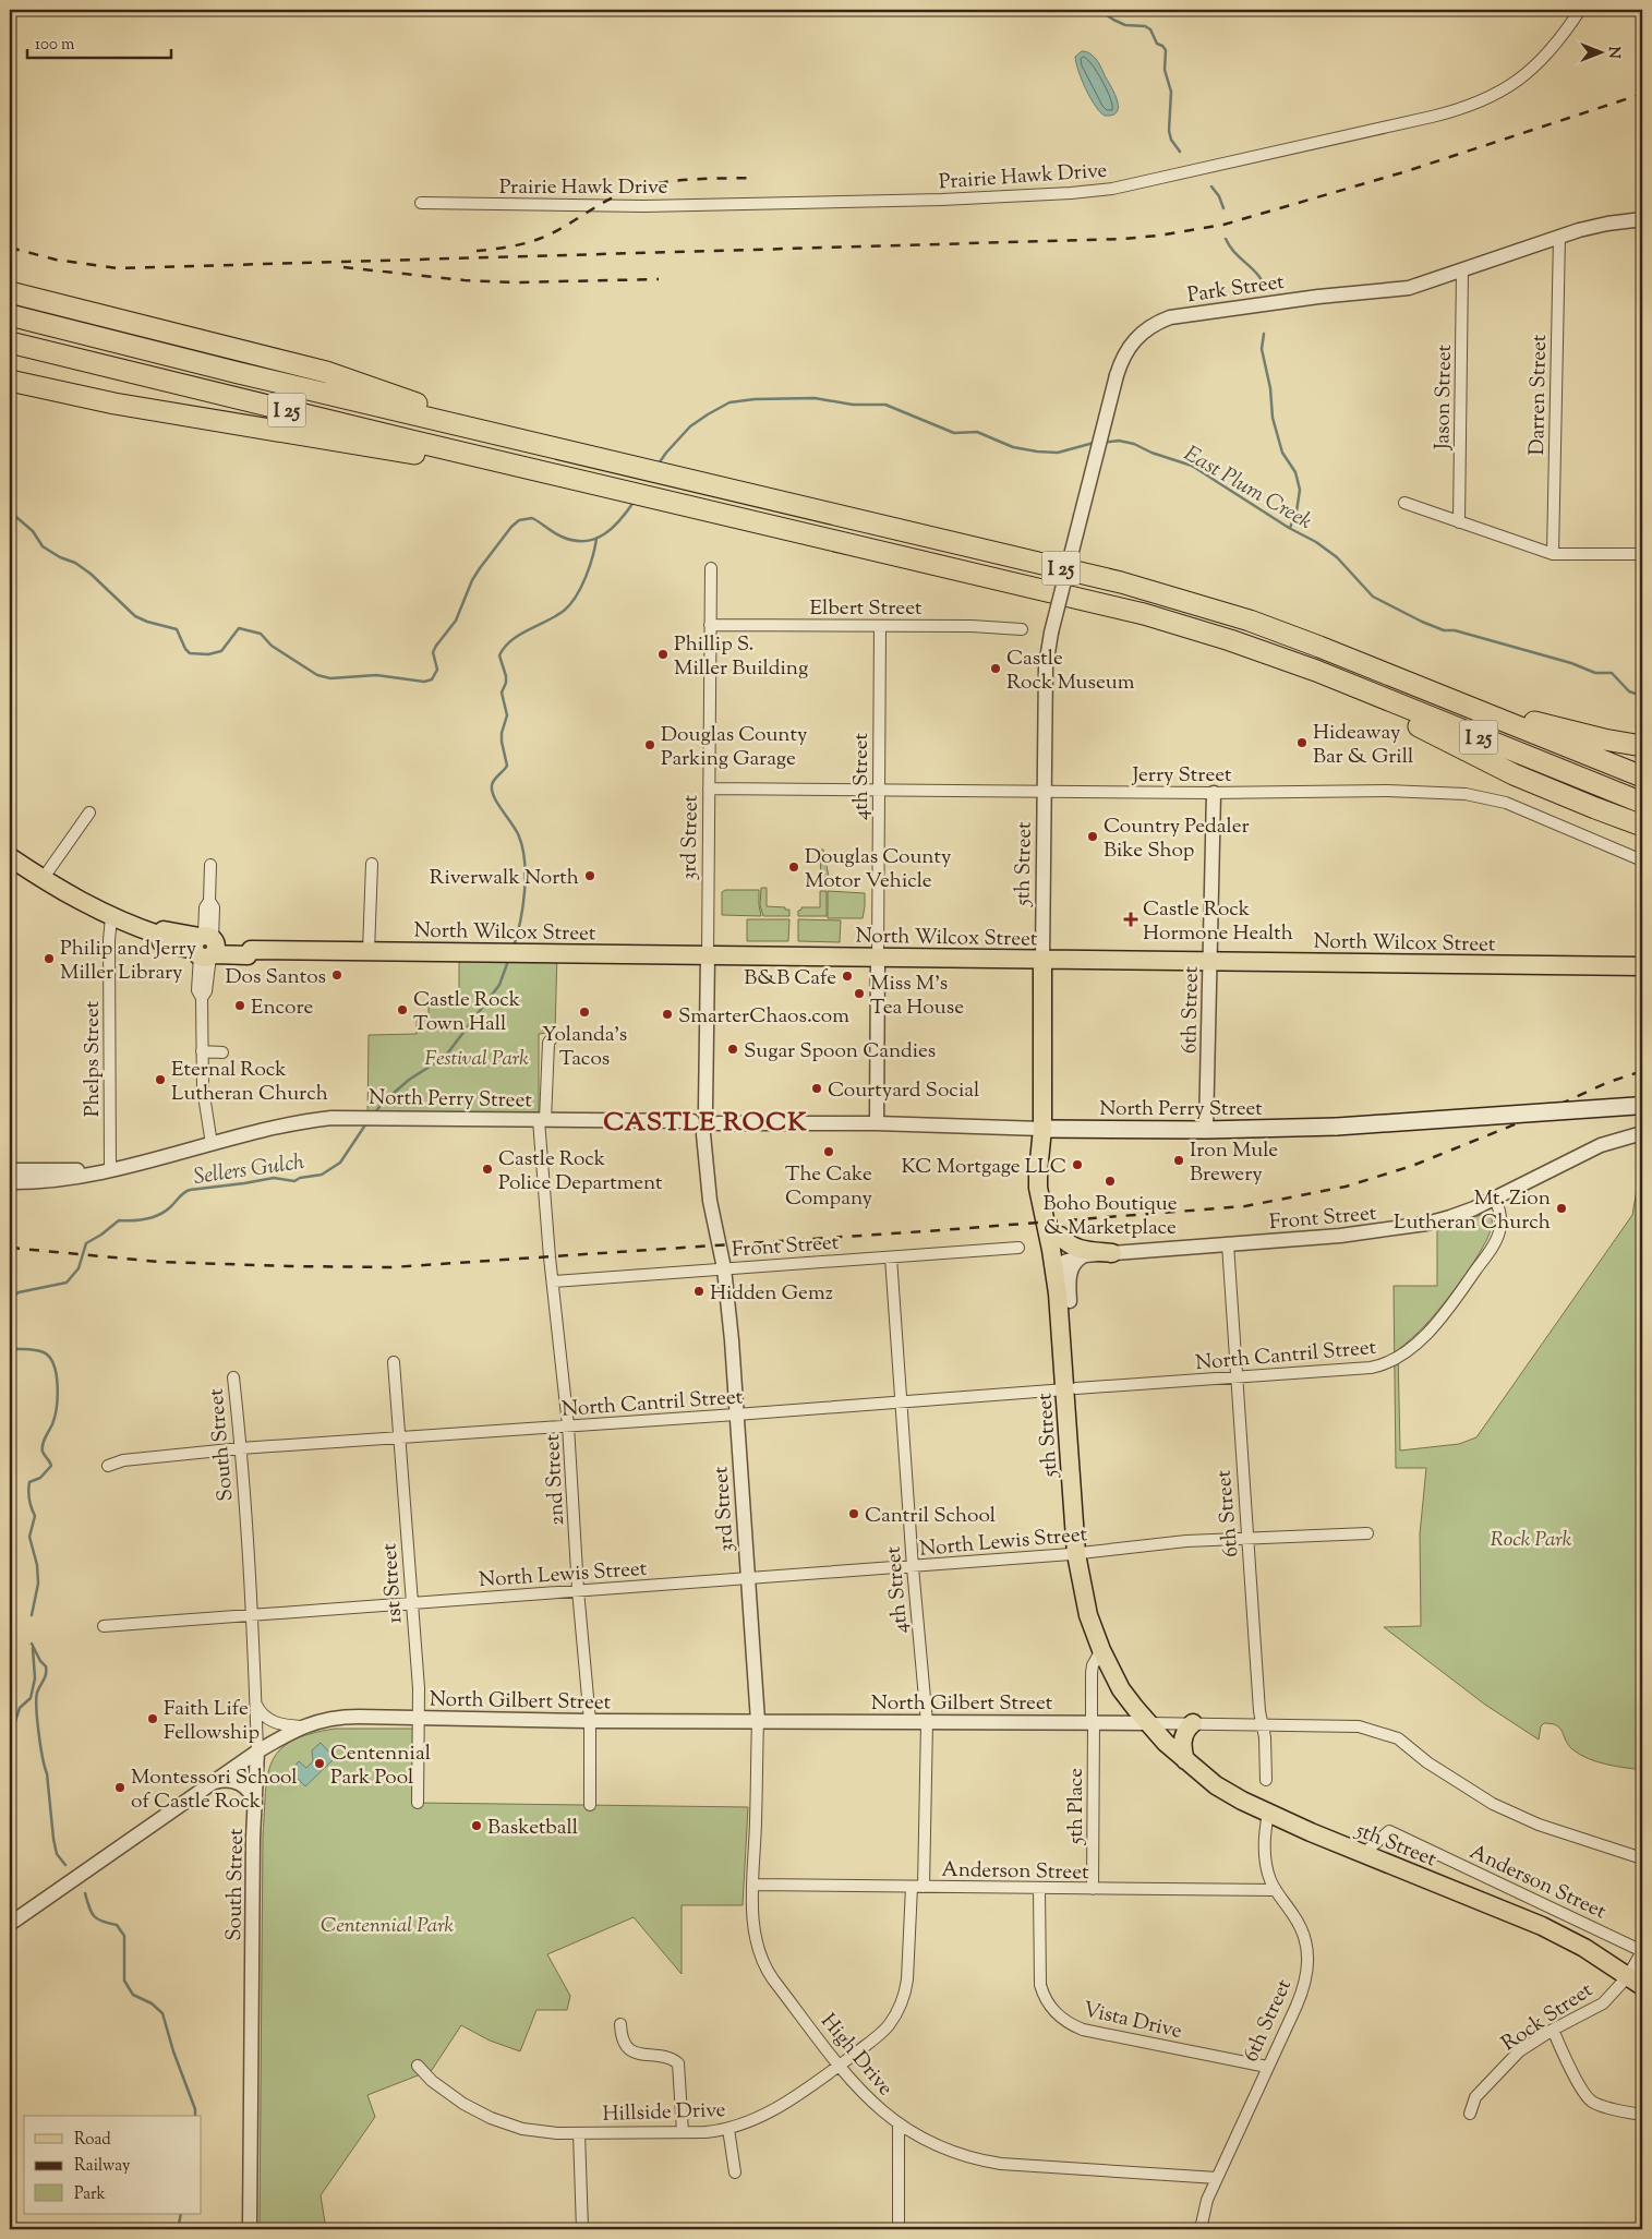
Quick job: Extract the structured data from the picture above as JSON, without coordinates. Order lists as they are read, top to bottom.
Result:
{
  "streets": {
    "highway": ["I 25"],
    "main road": ["5th Street", "North Wilcox Street", "North Perry Street"],
    "street": [
      "Prairie Hawk Drive",
      "Park Street",
      "Darren Street",
      "Jason Street",
      "Elbert Street",
      "Jerry Street",
      "4th Street",
      "3rd Street",
      "6th Street",
      "Phelps Street",
      "Front Street",
      "North Cantril Street",
      "South Street",
      "2nd Street",
      "North Lewis Street",
      "1st Street",
      "North Gilbert Street",
      "5th Place",
      "Anderson Street",
      "Rock Street",
      "Vista Drive",
      "High Drive",
      "Hillside Drive"
    ]
  },
  "crossings": [
    ["Park Street", "Darren Street"],
    ["Park Street", "Jason Street"],
    ["Park Street", "5th Street"],
    ["Elbert Street", "4th Street"],
    ["Elbert Street", "3rd Street"],
    ["Jerry Street", "4th Street"],
    ["Jerry Street", "3rd Street"],
    ["Jerry Street", "5th Street"],
    ["Jerry Street", "6th Street"],
    ["4th Street", "North Wilcox Street"],
    ["4th Street", "North Perry Street"],
    ["4th Street", "Front Street"],
    ["4th Street", "North Cantril Street"],
    ["4th Street", "North Lewis Street"],
    ["4th Street", "North Gilbert Street"],
    ["4th Street", "Anderson Street"],
    ["3rd Street", "North Wilcox Street"],
    ["3rd Street", "North Perry Street"],
    ["3rd Street", "Front Street"],
    ["3rd Street", "North Cantril Street"],
    ["3rd Street", "North Lewis Street"],
    ["3rd Street", "North Gilbert Street"],
    ["3rd Street", "Anderson Street"],
    ["3rd Street", "High Drive"],
    ["5th Street", "North Wilcox Street"],
    ["5th Street", "6th Street"],
    ["5th Street", "North Perry Street"],
    ["5th Street", "Front Street"],
    ["5th Street", "North Cantril Street"],
    ["5th Street", "North Lewis Street"],
    ["5th Street", "North Gilbert Street"],
    ["5th Street", "5th Place"],
    ["5th Street", "Anderson Street"],
    ["5th Street", "Rock Street"],
    ["North Wilcox Street", "6th Street"],
    ["6th Street", "North Perry Street"],
    ["6th Street", "Front Street"],
    ["6th Street", "North Cantril Street"],
    ["6th Street", "North Lewis Street"],
    ["6th Street", "North Gilbert Street"],
    ["6th Street", "Anderson Street"],
    ["6th Street", "Vista Drive"],
    ["6th Street", "High Drive"],
    ["Phelps Street", "North Perry Street"],
    ["North Perry Street", "2nd Street"],
    ["Front Street", "North Cantril Street"],
    ["Front Street", "2nd Street"],
    ["North Cantril Street", "South Street"],
    ["North Cantril Street", "2nd Street"],
    ["North Cantril Street", "1st Street"],
    ["South Street", "North Lewis Street"],
    ["South Street", "North Gilbert Street"],
    ["2nd Street", "North Lewis Street"],
    ["2nd Street", "North Gilbert Street"],
    ["North Lewis Street", "1st Street"],
    ["1st Street", "North Gilbert Street"],
    ["North Gilbert Street", "5th Place"],
    ["5th Place", "Anderson Street"],
    ["Anderson Street", "Rock Street"],
    ["Anderson Street", "Vista Drive"],
    ["Anderson Street", "High Drive"],
    ["Anderson Street", "Hillside Drive"],
    ["High Drive", "Hillside Drive"]
  ],
  "districts": ["CASTLE ROCK"],
  "water": ["East Plum Creek", "Sellers Gulch"],
  "parks": ["Festival Park", "Rock Park", "Centennial Park"],
  "places": {
    "other": [
      "Phillip S. Miller Building",
      "Castle Rock Museum",
      "Hideaway Bar & Grill",
      "Douglas County Parking Garage",
      "Country Pedaler Bike Shop",
      "Douglas County Motor Vehicle",
      "Riverwalk North",
      "Philip and Jerry Miller Library",
      "Dos Santos",
      "B&B Cafe",
      "Miss M's Tea House",
      "Encore",
      "Castle Rock Town Hall",
      "Yolanda's Tacos",
      "SmarterChaos.com",
      "Sugar Spoon Candies",
      "Eternal Rock Lutheran Church",
      "Courtyard Social",
      "The Cake Company",
      "Iron Mule Brewery",
      "KC Mortgage LLC",
      "Castle Rock Police Department",
      "Boho Boutique & Marketplace",
      "Mt. Zion Lutheran Church",
      "Hidden Gemz",
      "Cantril School",
      "Faith Life Fellowship",
      "Centennial Park Pool",
      "Montessori School of Castle Rock",
      "Basketball"
    ],
    "health": ["Castle Rock Hormone Health"]
  },
  "legend": ["Road", "Railway", "Park"],
  "scale_bar": "100 m",
  "north": "right"
}
